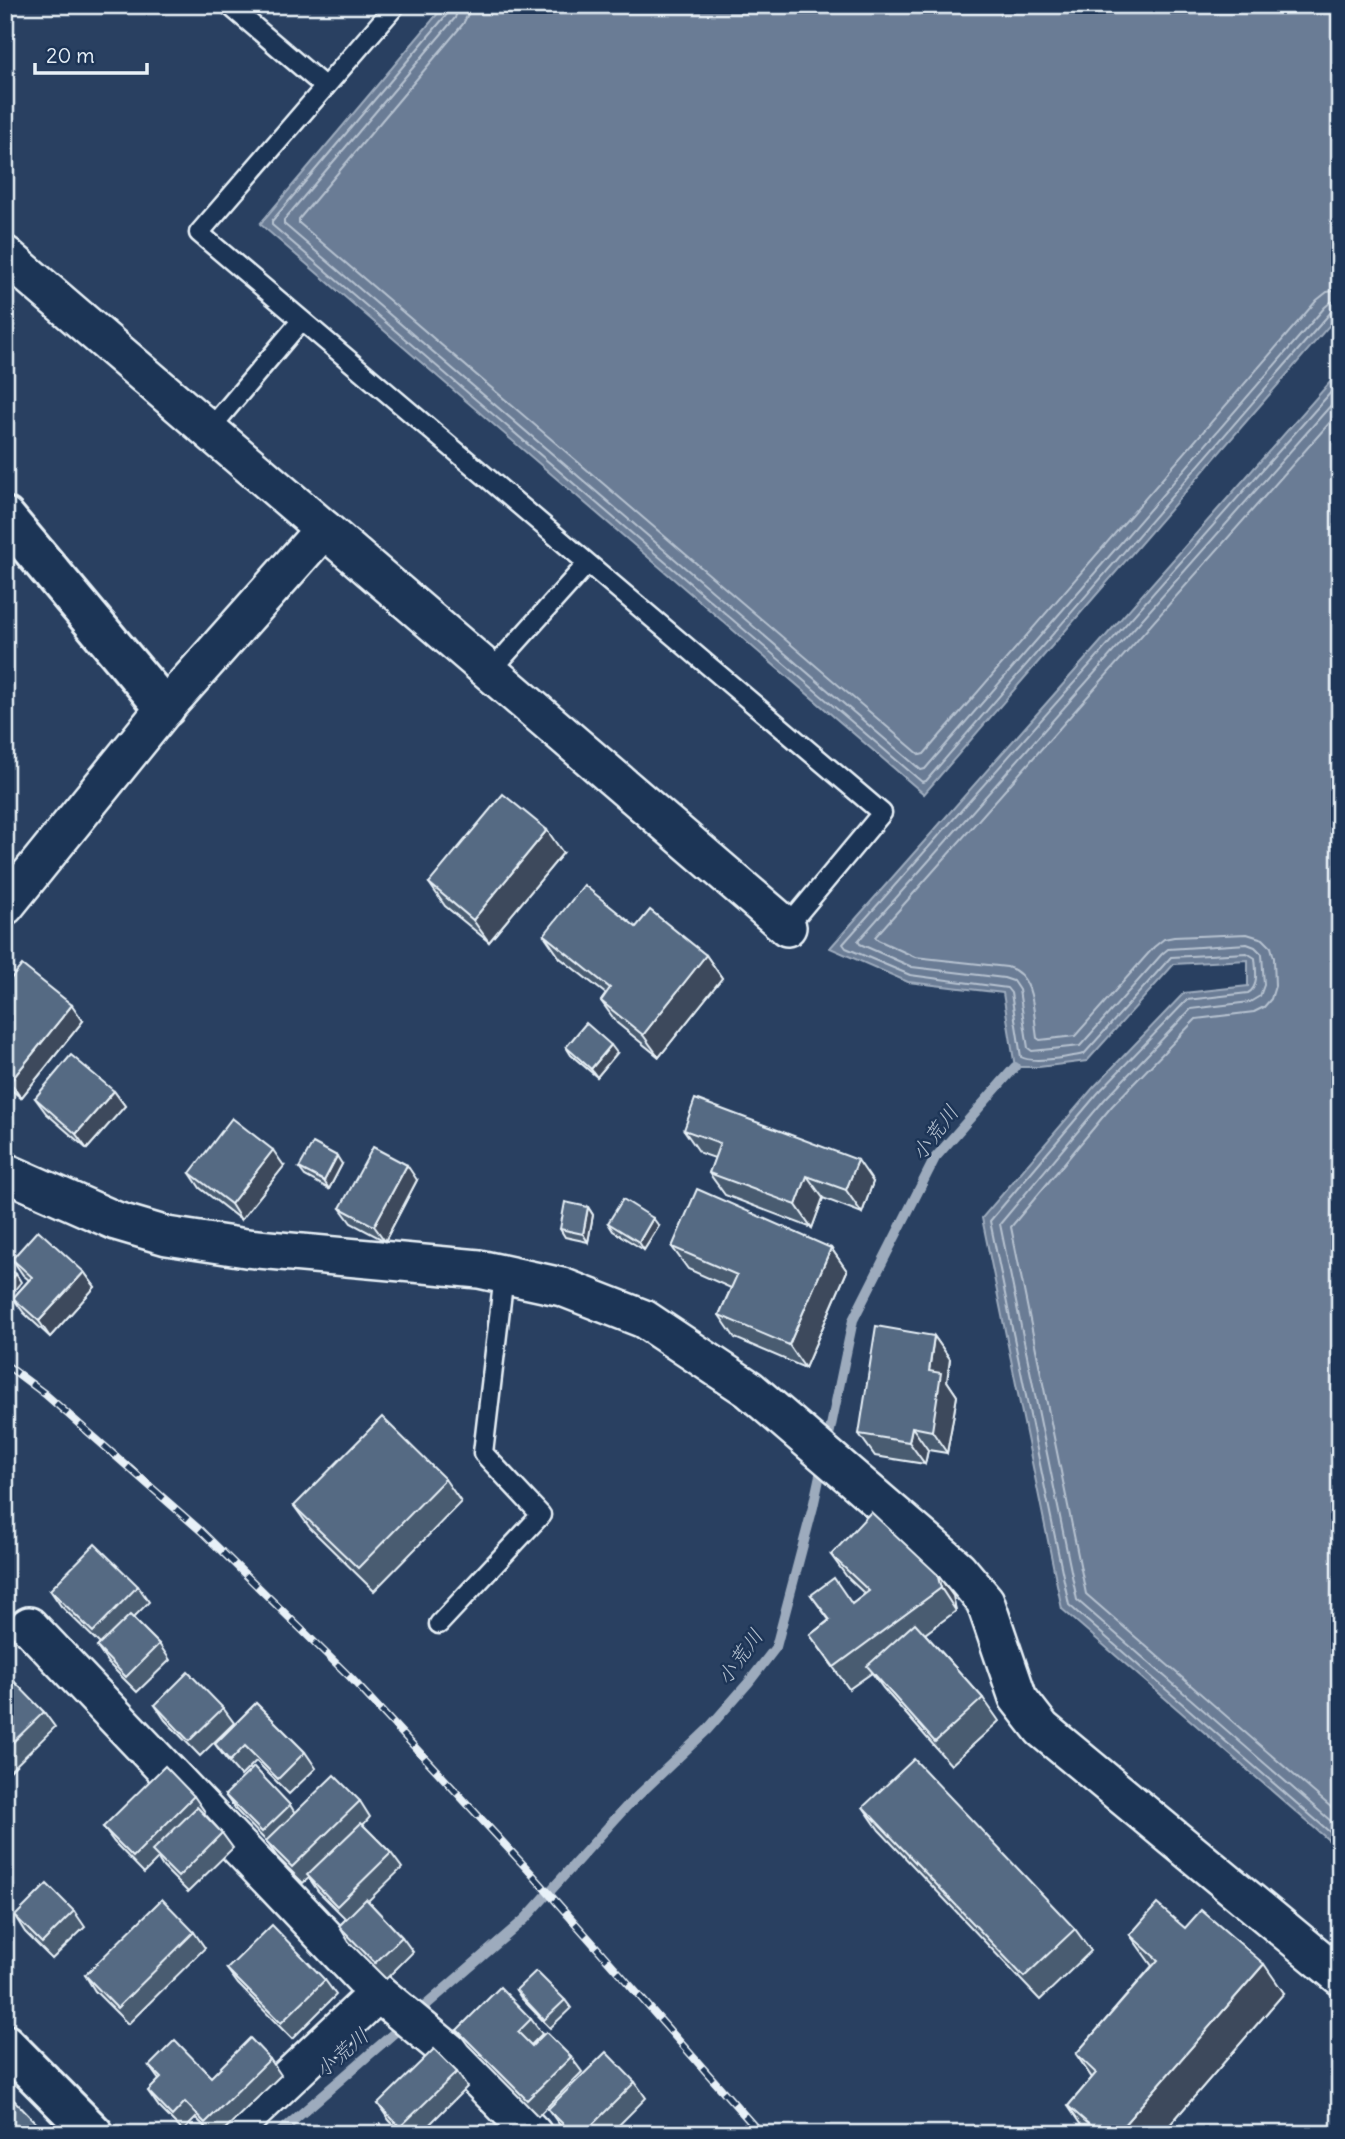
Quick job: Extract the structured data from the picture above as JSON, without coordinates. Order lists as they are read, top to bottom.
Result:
{
  "water": ["小荒川"],
  "scale_bar": "20 m"
}
